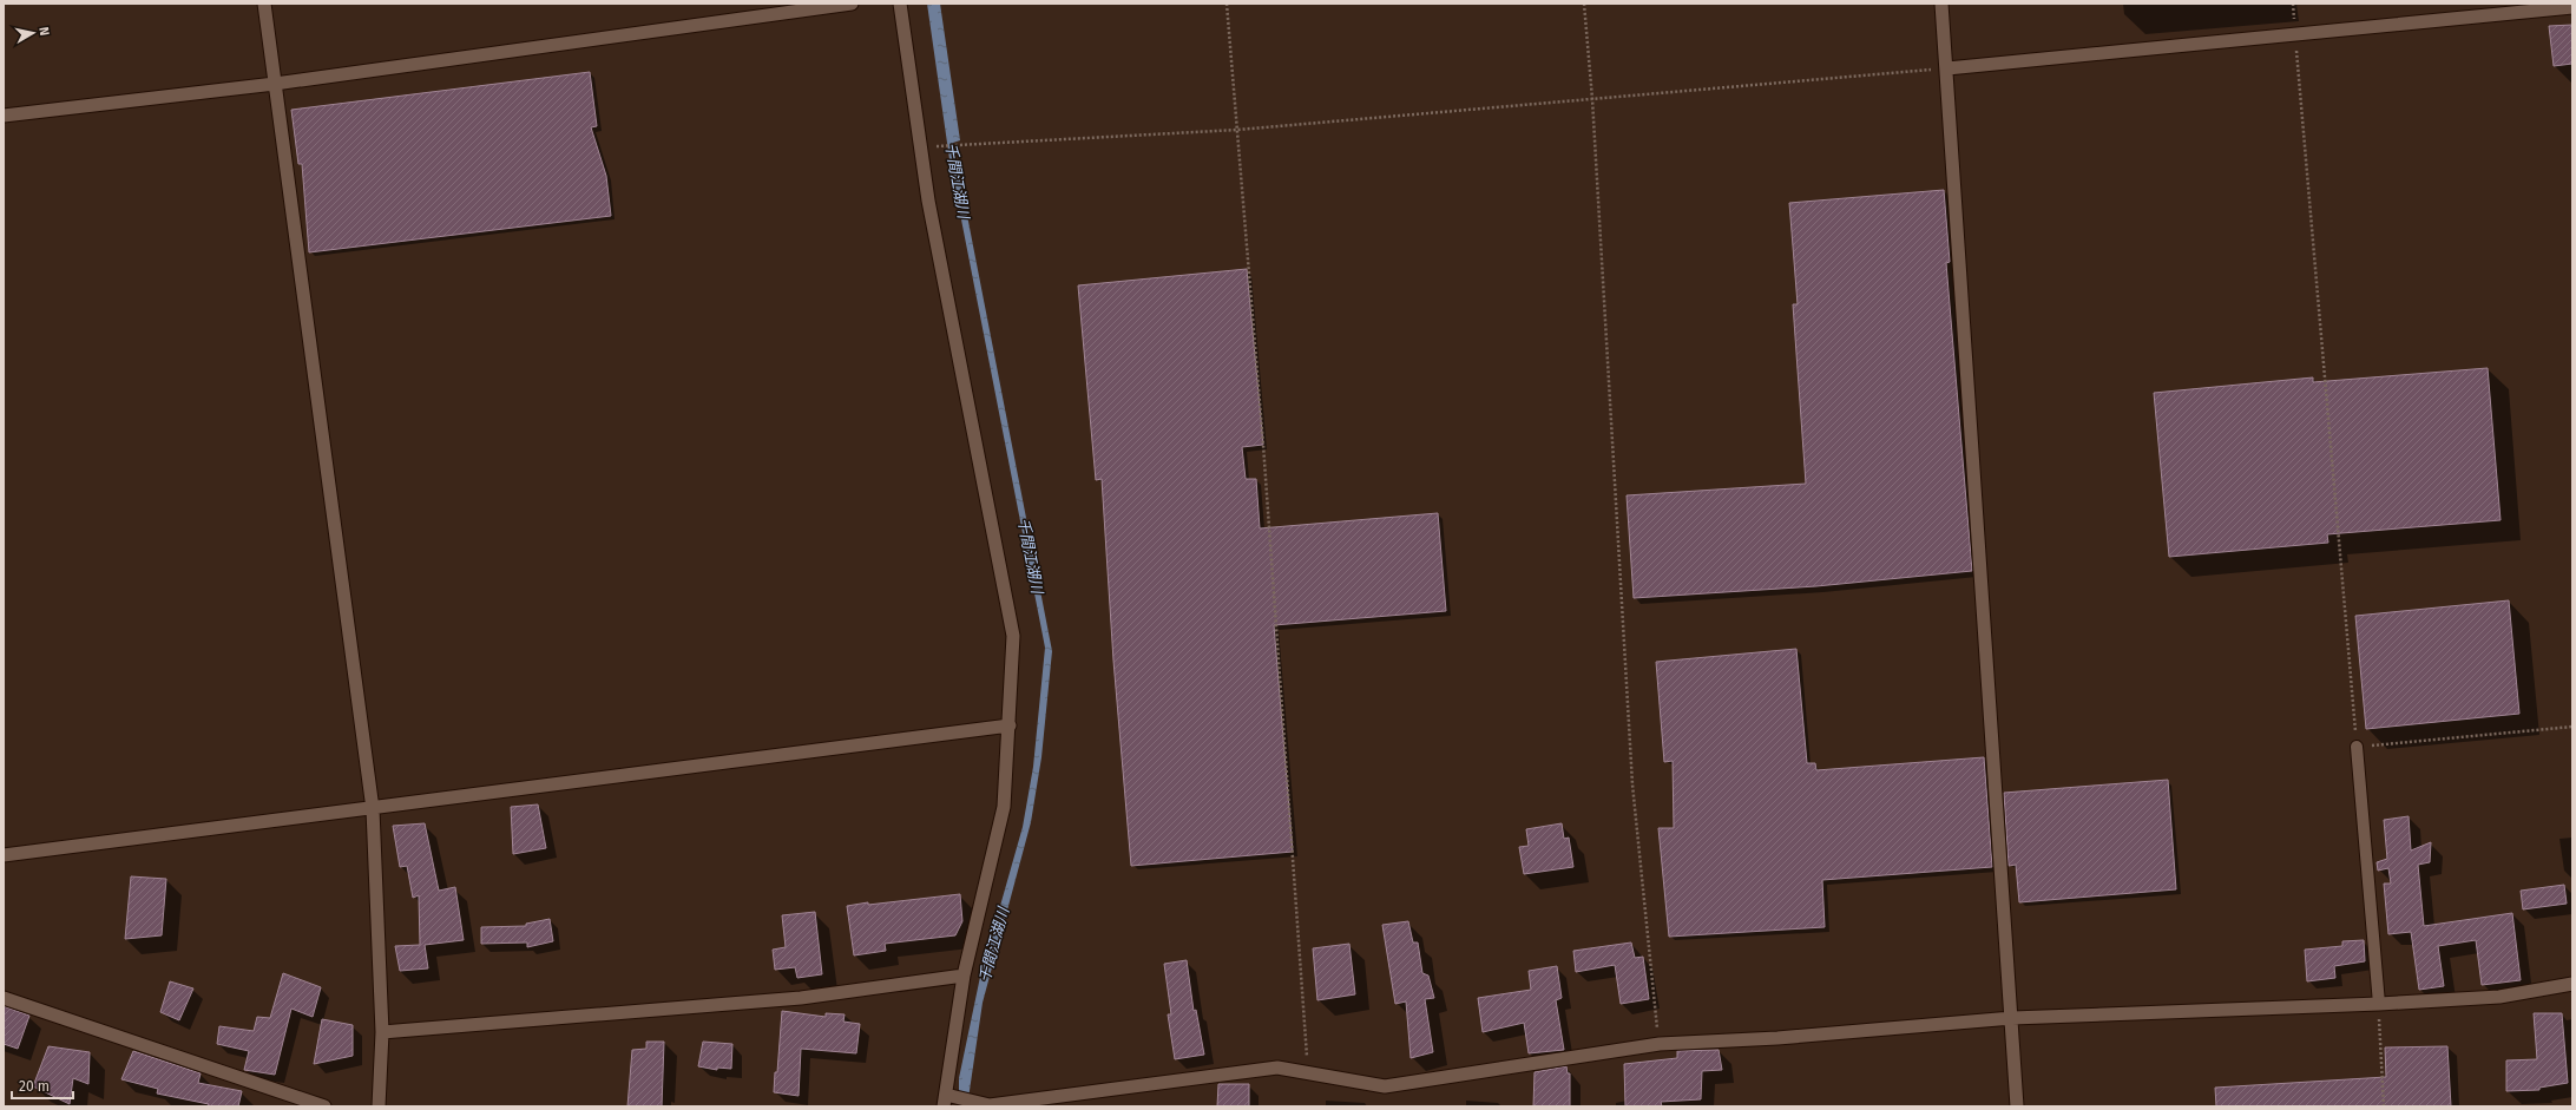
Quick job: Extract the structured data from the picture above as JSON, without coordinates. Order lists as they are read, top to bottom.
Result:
{
  "water": ["千間江湖川"],
  "scale_bar": "20 m",
  "north": "right"
}
